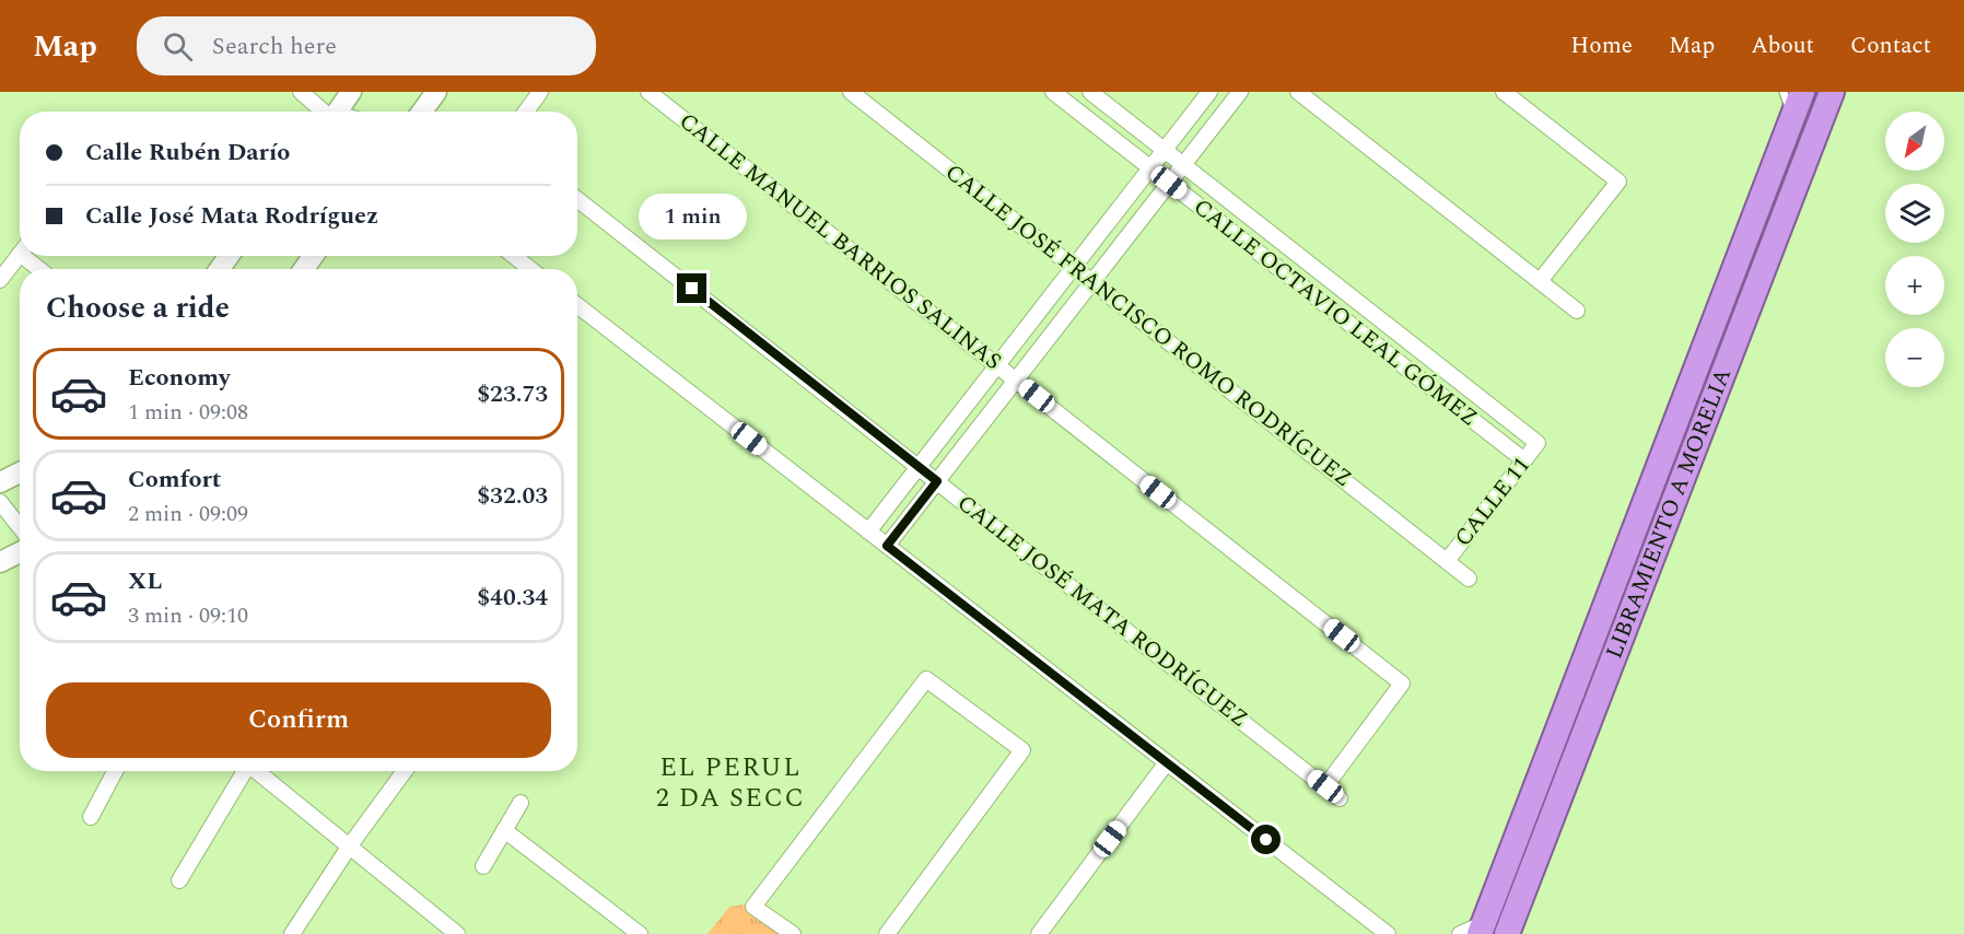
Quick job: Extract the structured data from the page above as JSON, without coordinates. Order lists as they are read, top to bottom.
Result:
{
  "streets": {
    "highway": ["LIBRAMIENTO A MORELIA"],
    "street": [
      "CALLE MANUEL BARRIOS SALINAS",
      "CALLE OCTAVIO LEAL GÓMEZ",
      "CALLE JOSÉ FRANCISCO ROMO RODRÍGUEZ",
      "CALLE 11",
      "CALLE JOSÉ MATA RODRÍGUEZ"
    ]
  },
  "crossings": [
    ["CALLE MANUEL BARRIOS SALINAS", "CALLE JOSÉ MATA RODRÍGUEZ"],
    ["CALLE OCTAVIO LEAL GÓMEZ", "CALLE 11"],
    ["CALLE JOSÉ FRANCISCO ROMO RODRÍGUEZ", "CALLE 11"]
  ],
  "districts": ["EL PERUL 2 DA SECC"],
  "north": "bottom left",
  "page": {
    "header": "Map",
    "search": "Search here",
    "nav": [
      "Home",
      "Map",
      "About",
      "Contact"
    ],
    "map_buttons": ["+", "−"],
    "banner": ["Calle Rubén Darío", "Calle José Mata Rodríguez"],
    "bubble": "1 min",
    "heading": "Choose a ride",
    "list": [
      {
        "name": "Economy",
        "note": "1 min · 09:08",
        "value": "$23.73"
      },
      {
        "name": "Comfort",
        "note": "2 min · 09:09",
        "value": "$32.03"
      },
      {
        "name": "XL",
        "note": "3 min · 09:10",
        "value": "$40.34"
      }
    ],
    "buttons": "Confirm"
  }
}
